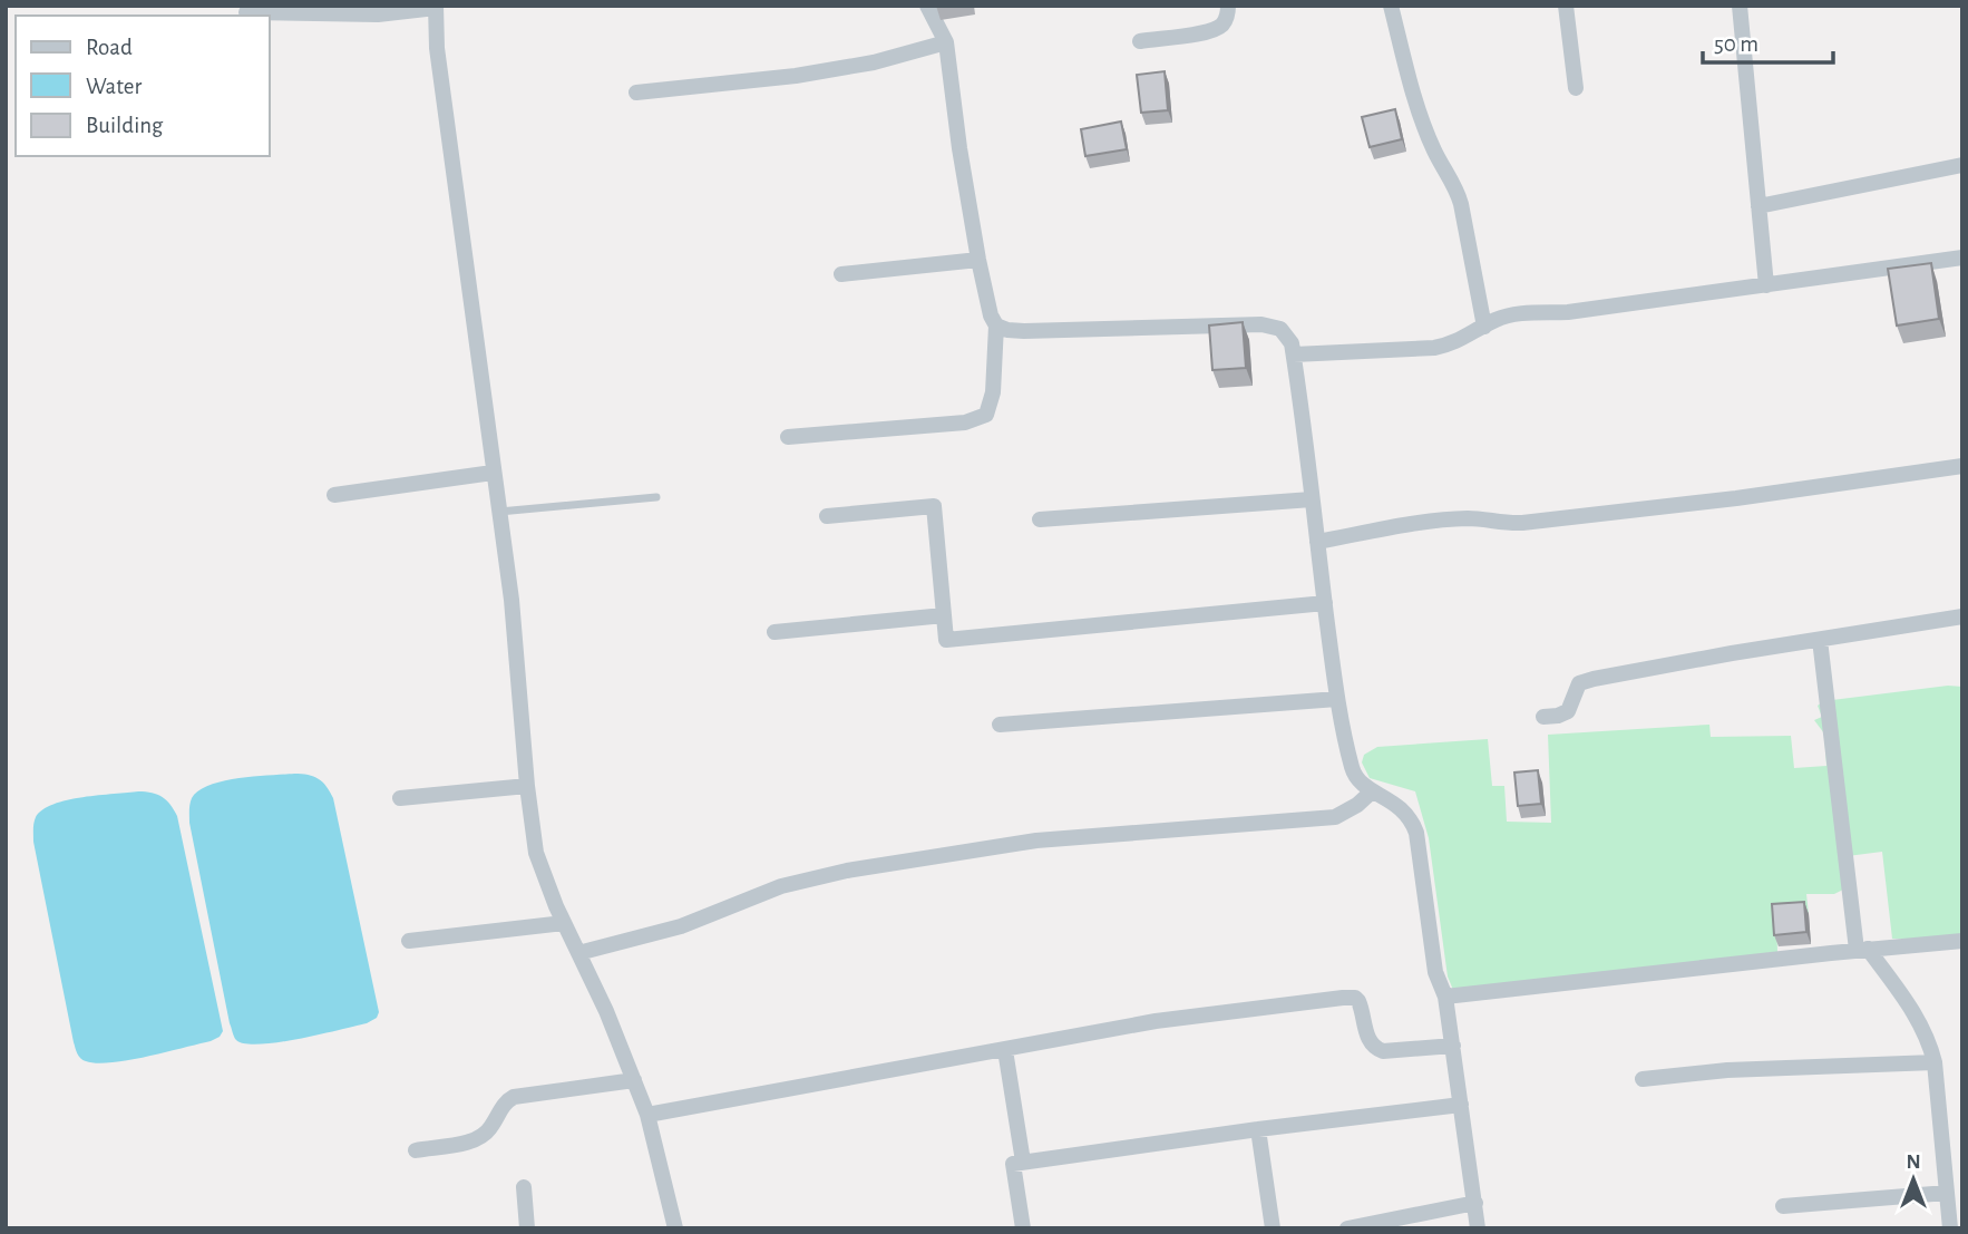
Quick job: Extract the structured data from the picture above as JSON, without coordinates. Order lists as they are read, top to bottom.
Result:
{
  "legend": ["Road", "Water", "Building"],
  "scale_bar": "50 m",
  "north": "top"
}
